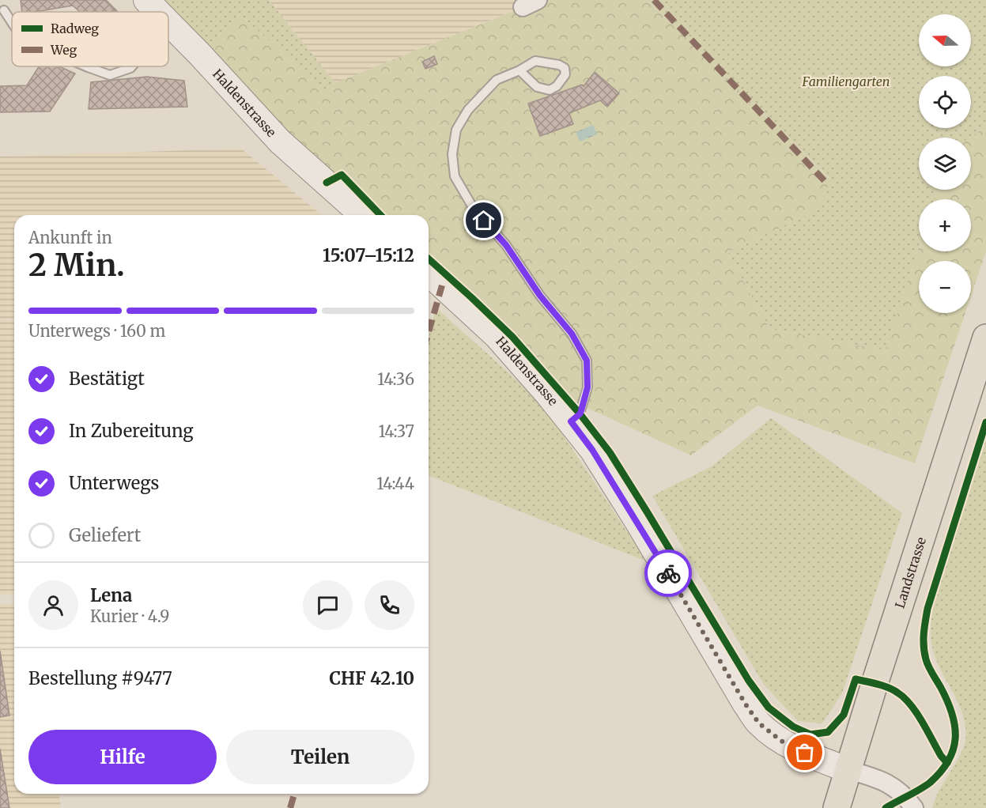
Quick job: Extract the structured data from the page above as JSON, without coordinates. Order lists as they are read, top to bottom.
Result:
{
  "streets": {
    "main road": ["Landstrasse"],
    "street": ["Haldenstrasse"]
  },
  "crossings": [
    ["Haldenstrasse", "Landstrasse"]
  ],
  "parks": ["Familiengarten"],
  "legend": ["Radweg", "Weg"],
  "north": "left",
  "page": {
    "map_buttons": ["+", "−"],
    "heading": ["2 Min.", "Ankunft in", "15:07–15:12"],
    "panel": [
      "Lena",
      "Kurier · 4.9",
      "Bestellung #9477",
      "CHF 42.10"
    ],
    "bar": "Unterwegs · 160 m",
    "list": [
      ["Bestätigt", "14:36"],
      ["In Zubereitung", "14:37"],
      ["Unterwegs", "14:44"],
      "Geliefert"
    ],
    "buttons": ["Hilfe", "Teilen"]
  }
}
